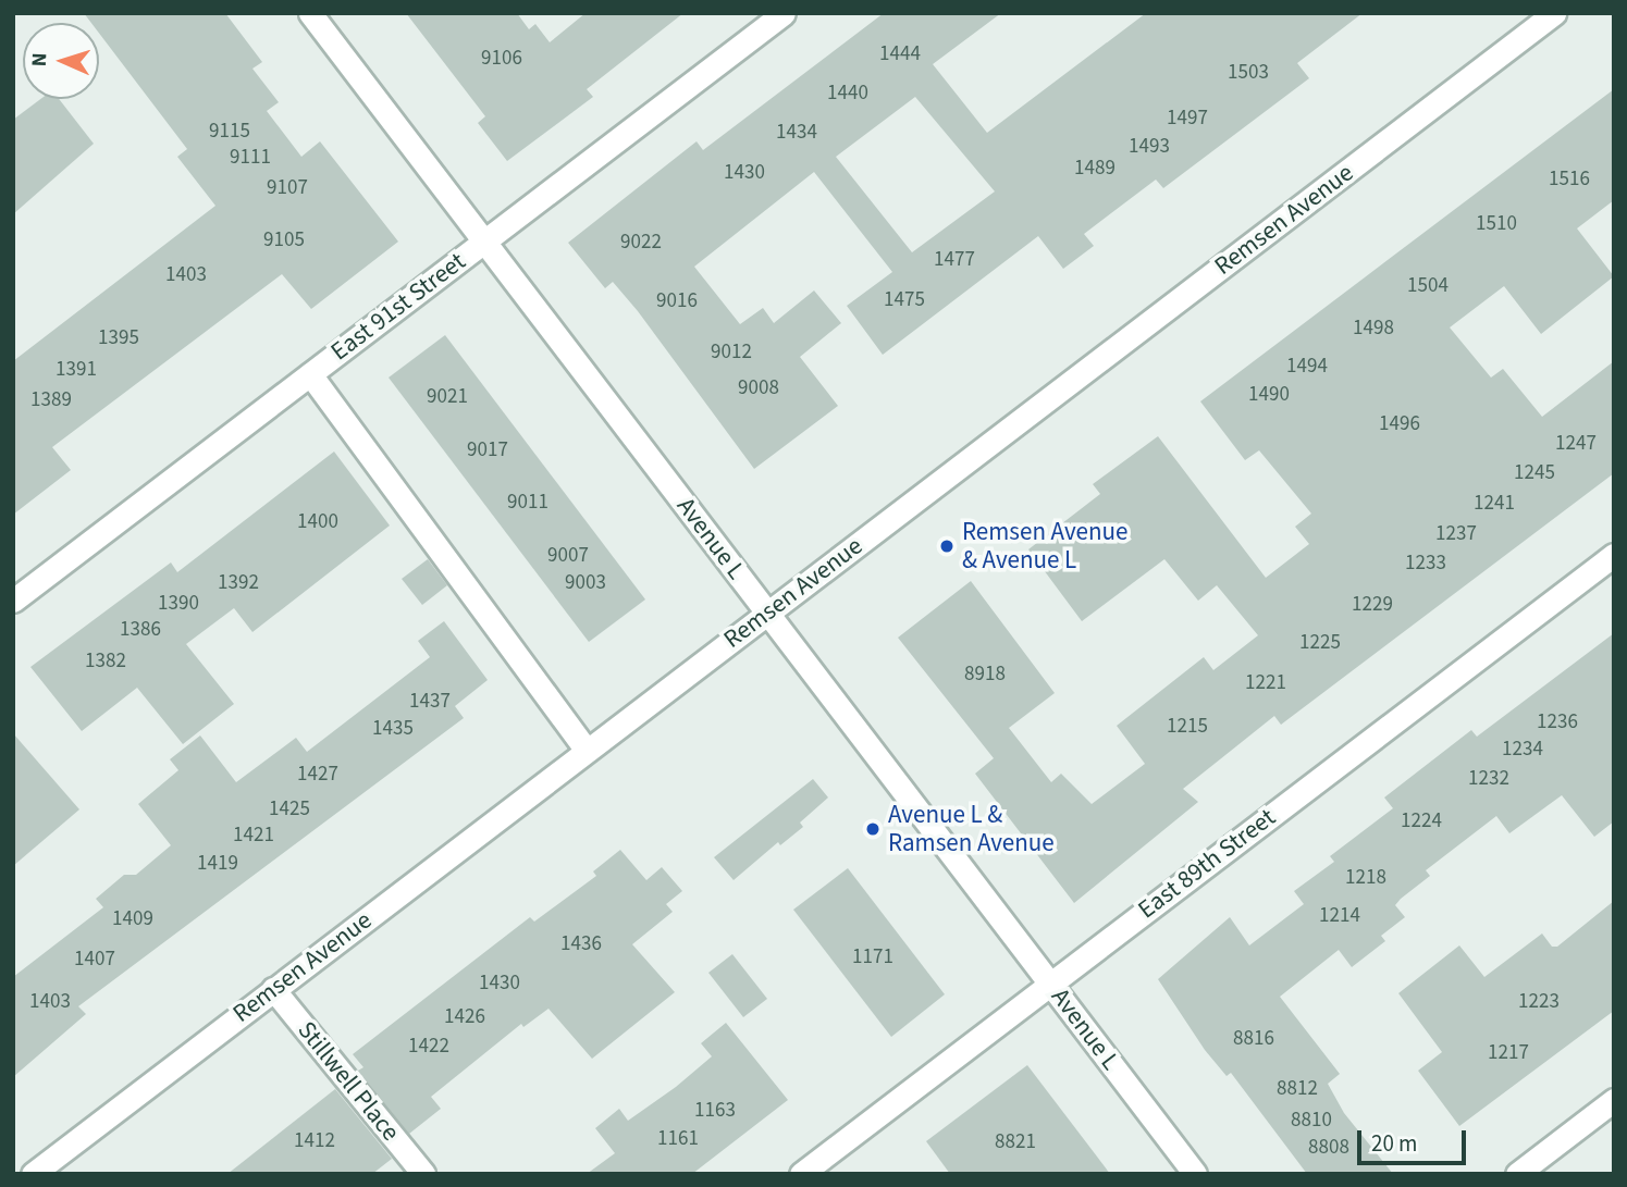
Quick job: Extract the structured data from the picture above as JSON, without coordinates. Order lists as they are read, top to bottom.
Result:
{
  "streets": {
    "street": [
      "Remsen Avenue",
      "East 91st Street",
      "Avenue L",
      "East 89th Street",
      "Stillwell Place"
    ]
  },
  "crossings": [
    ["Remsen Avenue", "Avenue L"],
    ["Remsen Avenue", "Stillwell Place"],
    ["East 91st Street", "Avenue L"],
    ["Avenue L", "East 89th Street"]
  ],
  "places": ["Remsen Avenue & Avenue L", "Avenue L & Ramsen Avenue"],
  "house_numbers": [
    "1444",
    "9106",
    "1503",
    "1440",
    "1497",
    "9115",
    "1434",
    "1493",
    "9111",
    "1489",
    "1430",
    "1516",
    "9107",
    "1510",
    "9105",
    "9022",
    "1477",
    "1403",
    "1504",
    "1475",
    "9016",
    "1498",
    "1395",
    "9012",
    "1494",
    "1391",
    "9008",
    "1490",
    "9021",
    "1389",
    "1496",
    "1247",
    "9017",
    "1245",
    "9011",
    "1241",
    "1400",
    "1237",
    "9007",
    "1233",
    "1392",
    "9003",
    "1390",
    "1229",
    "1386",
    "1225",
    "1382",
    "8918",
    "1221",
    "1437",
    "1236",
    "1215",
    "1435",
    "1234",
    "1427",
    "1232",
    "1425",
    "1224",
    "1421",
    "1419",
    "1218",
    "1214",
    "1409",
    "1436",
    "1171",
    "1407",
    "1430",
    "1403",
    "1223",
    "1426",
    "8816",
    "1422",
    "1217",
    "8812",
    "1163",
    "8810",
    "1161",
    "1412",
    "8821",
    "8808"
  ],
  "scale_bar": "20 m",
  "north": "left"
}
